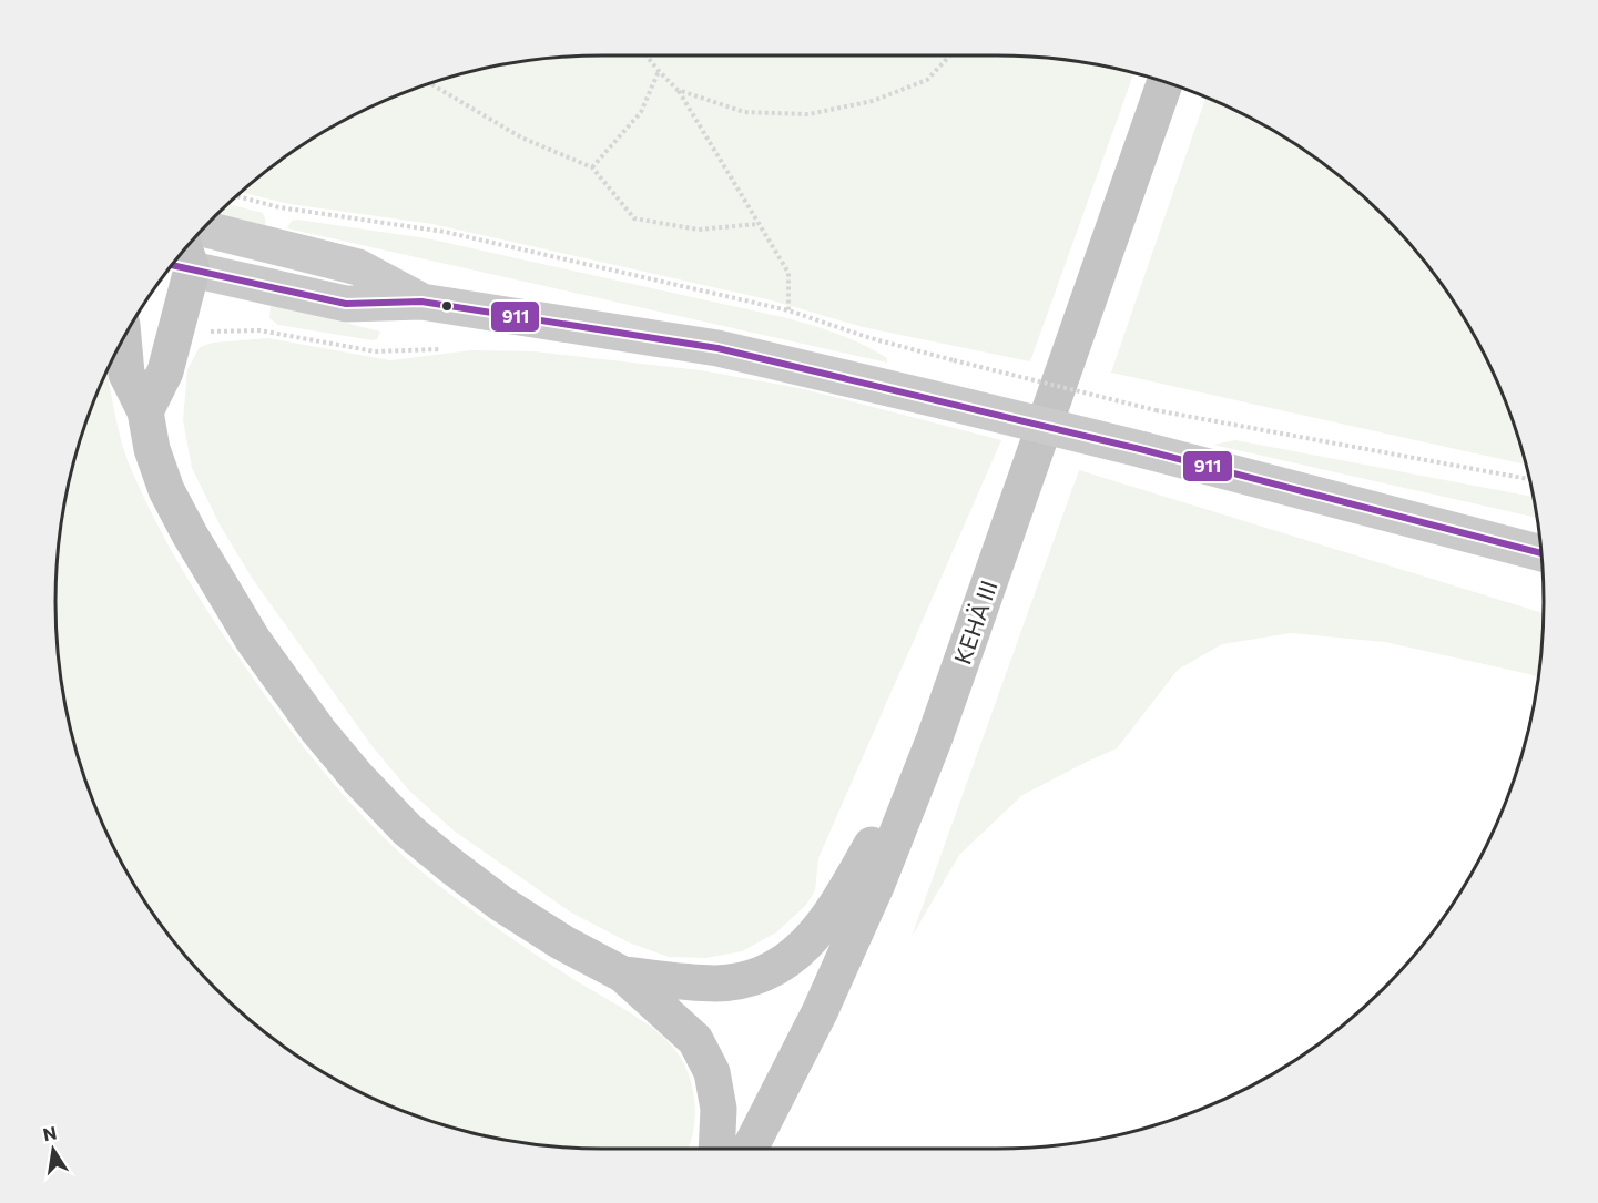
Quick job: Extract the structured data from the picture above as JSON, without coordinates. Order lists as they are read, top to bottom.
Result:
{
  "streets": {
    "highway": ["KEHÄ III"]
  },
  "lines": ["transit line 911"],
  "north": "top"
}
